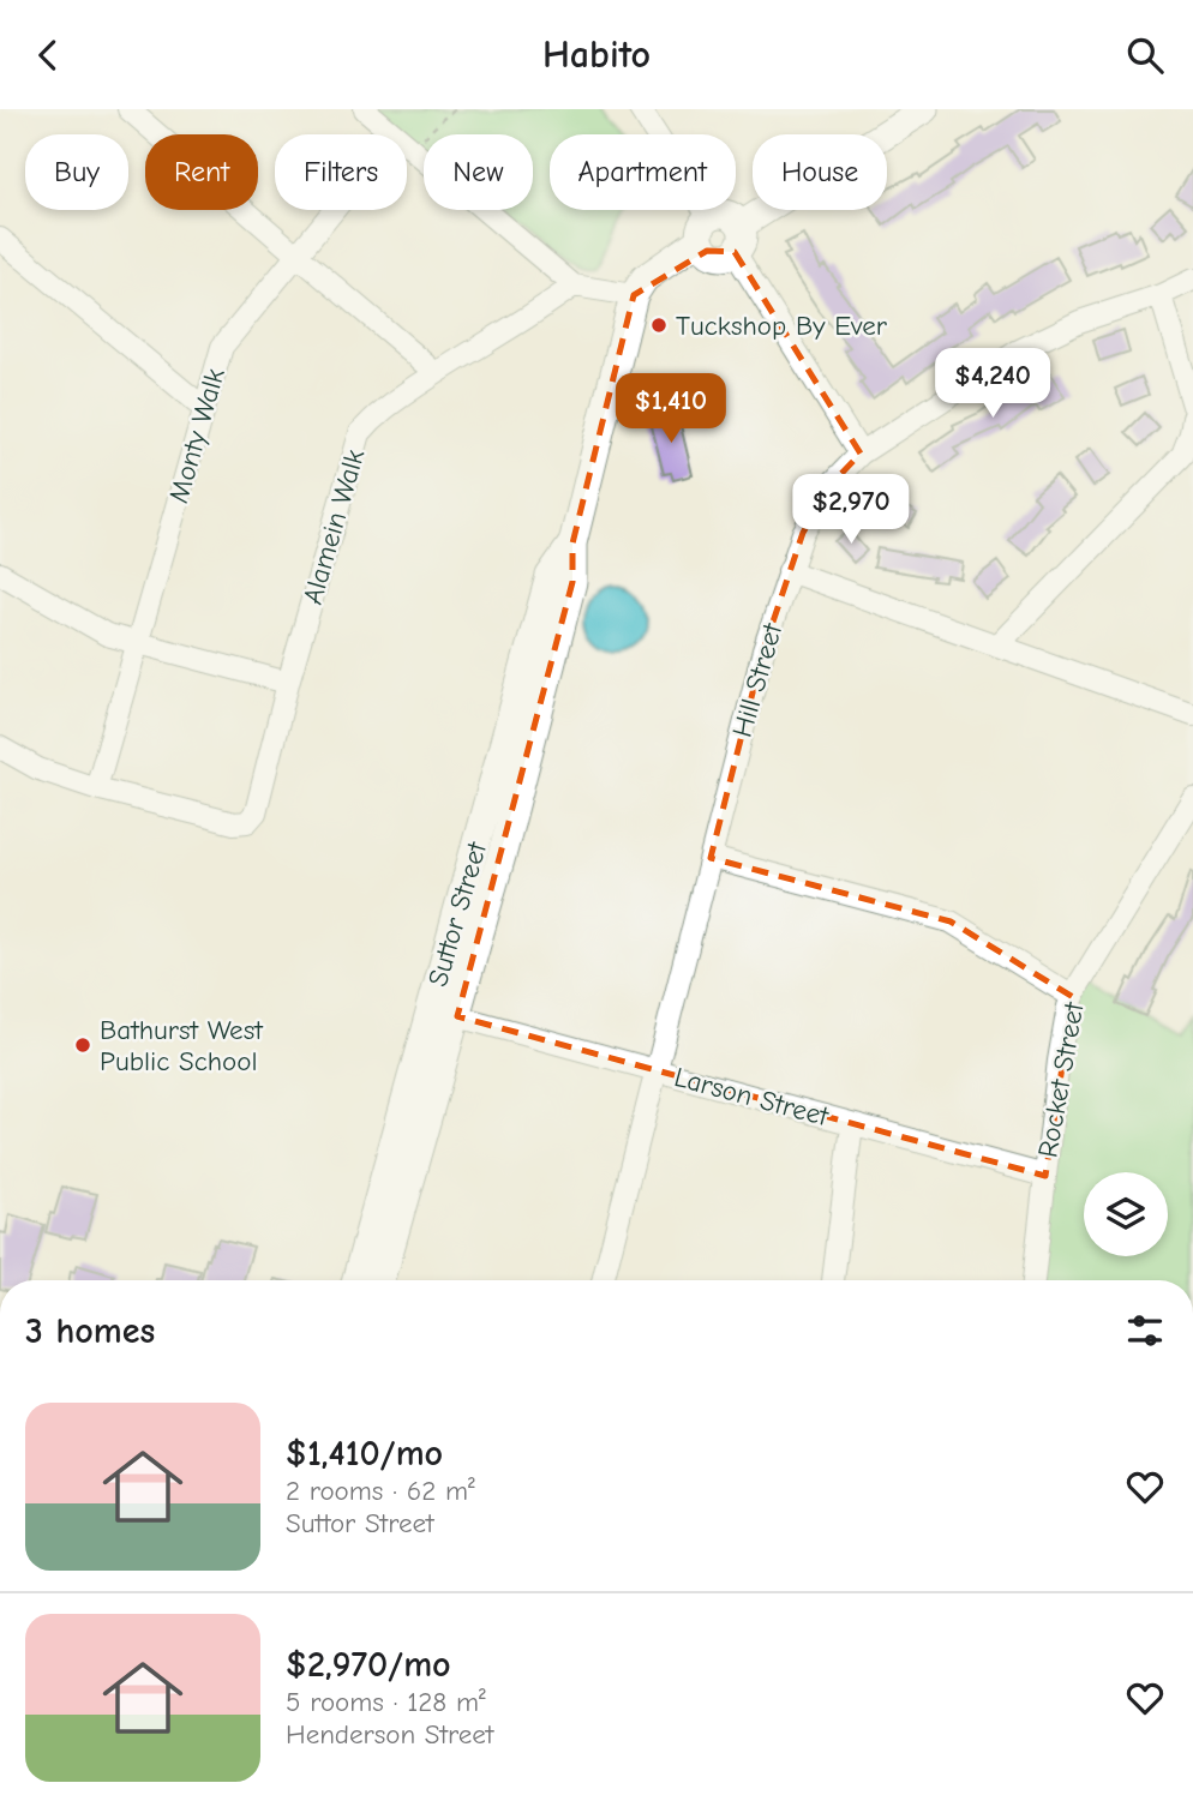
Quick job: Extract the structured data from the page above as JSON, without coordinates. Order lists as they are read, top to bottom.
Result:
{
  "streets": {
    "main road": ["Suttor Street"],
    "street": [
      "Monty Walk",
      "Alamein Walk",
      "Hill Street",
      "Rocket Street",
      "Larson Street"
    ]
  },
  "crossings": [
    ["Monty Walk", "Alamein Walk"],
    ["Hill Street", "Larson Street"],
    ["Suttor Street", "Larson Street"],
    ["Rocket Street", "Larson Street"]
  ],
  "places": ["Tuckshop By Ever", "Bathurst West Public School"],
  "page": {
    "header": "Habito",
    "chip": [
      "Buy",
      "Rent",
      "Filters",
      "New",
      "Apartment",
      "House"
    ],
    "price": ["$4,240", "$1,410", "$2,970"],
    "heading": "3 homes",
    "list": [
      {
        "name": "$1,410/mo",
        "note": "2 rooms · 62 m² · Suttor Street"
      },
      {
        "name": "$2,970/mo",
        "note": "5 rooms · 128 m² · Henderson Street"
      }
    ]
  }
}
